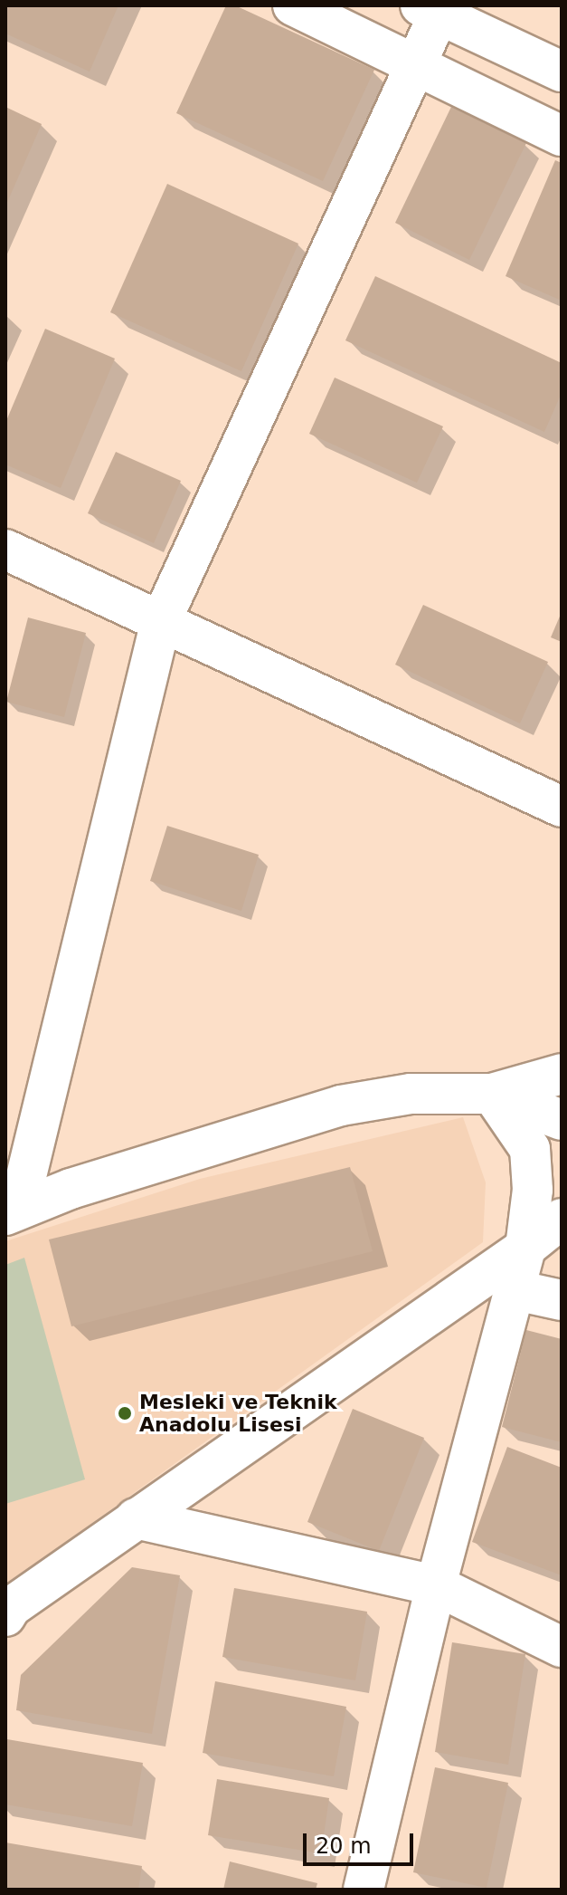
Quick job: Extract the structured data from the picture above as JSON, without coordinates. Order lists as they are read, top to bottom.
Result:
{
  "places": ["Mesleki ve Teknik Anadolu Lisesi"],
  "scale_bar": "20 m"
}
